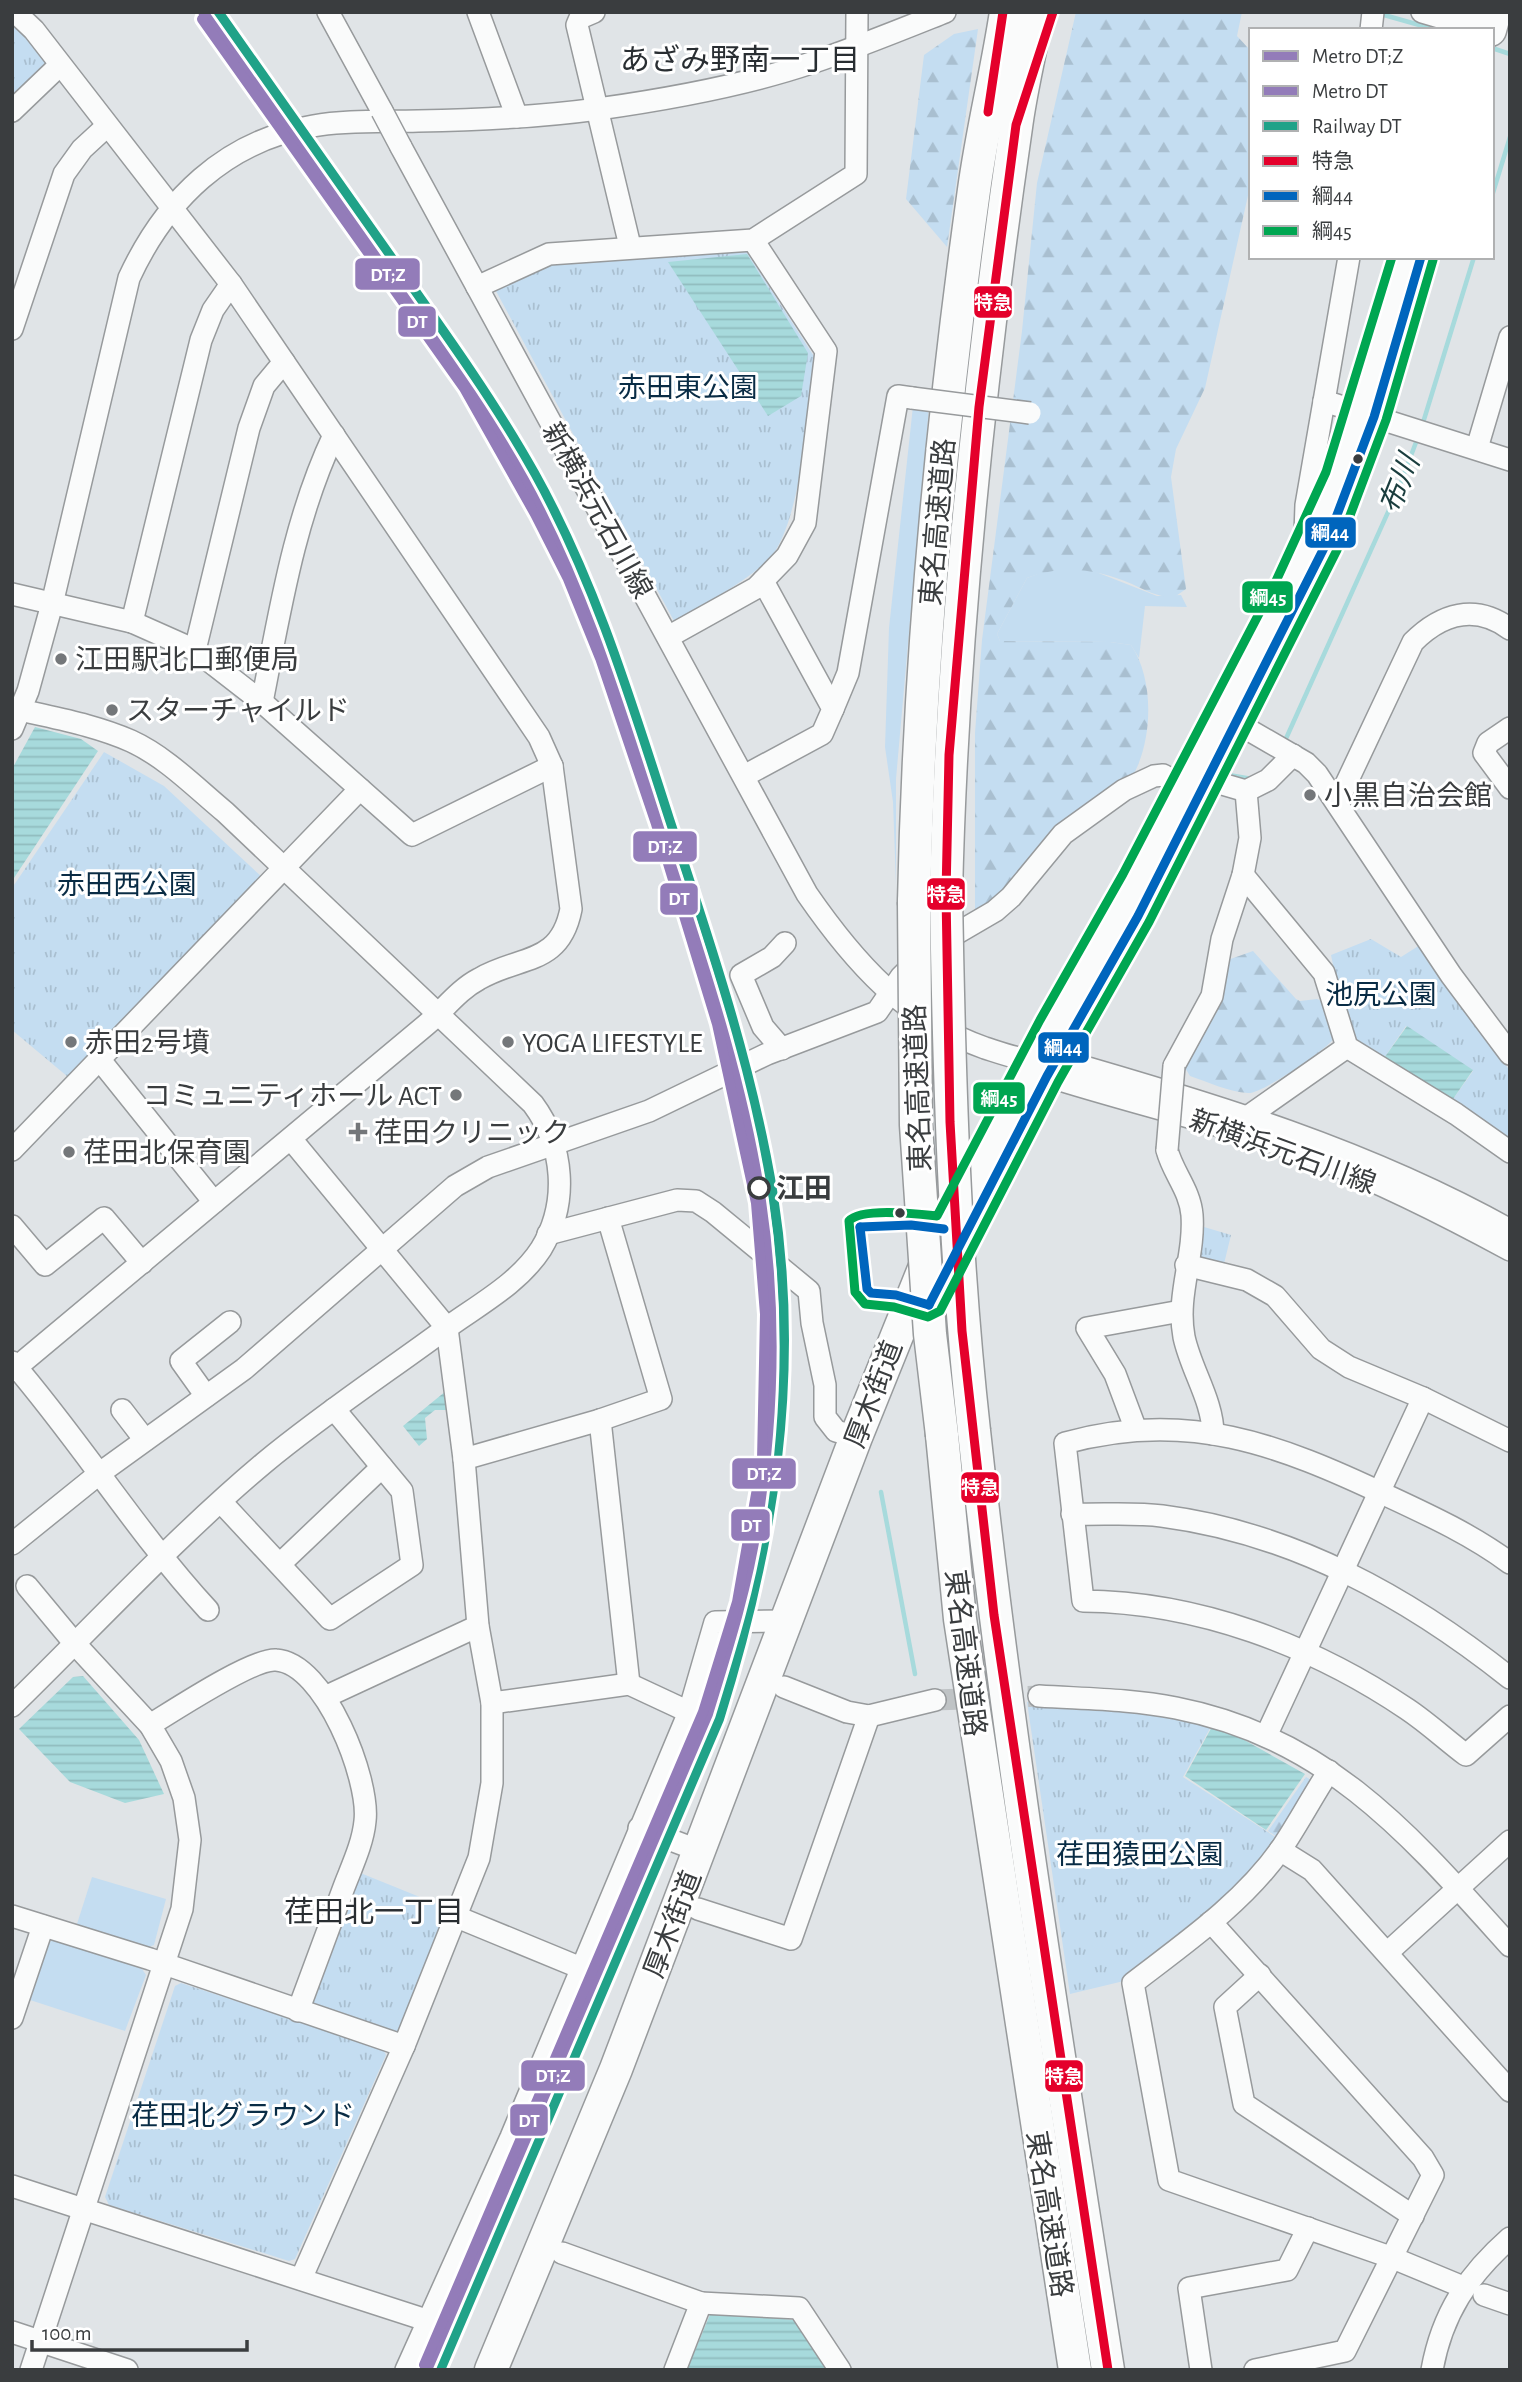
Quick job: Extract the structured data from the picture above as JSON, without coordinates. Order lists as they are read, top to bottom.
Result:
{
  "streets": {
    "highway": ["東名高速道路", "厚木街道"],
    "street": ["新横浜元石川線"]
  },
  "crossings": [
    ["新横浜元石川線", "厚木街道"]
  ],
  "districts": ["あざみ野南一丁目", "荏田北一丁目"],
  "water": ["布川"],
  "parks": [
    "赤田東公園",
    "赤田西公園",
    "池尻公園",
    "荏田猿田公園",
    "荏田北グラウンド"
  ],
  "places": {
    "other": [
      "江田駅北口郵便局",
      "スターチャイルド",
      "小黒自治会館",
      "赤田2号墳",
      "YOGA LIFESTYLE",
      "コミュニティホール ACT",
      "荏田北保育園",
      "江田"
    ],
    "health": ["荏田クリニック"]
  },
  "lines": [
    "metro line DT;Z",
    "rail line DT",
    "transit line 特急",
    "metro line DT",
    "transit line 綱44",
    "transit line 綱45"
  ],
  "legend": [
    "Metro DT;Z",
    "Metro DT",
    "Railway DT",
    "特急",
    "綱44",
    "綱45"
  ],
  "scale_bar": "100 m"
}
